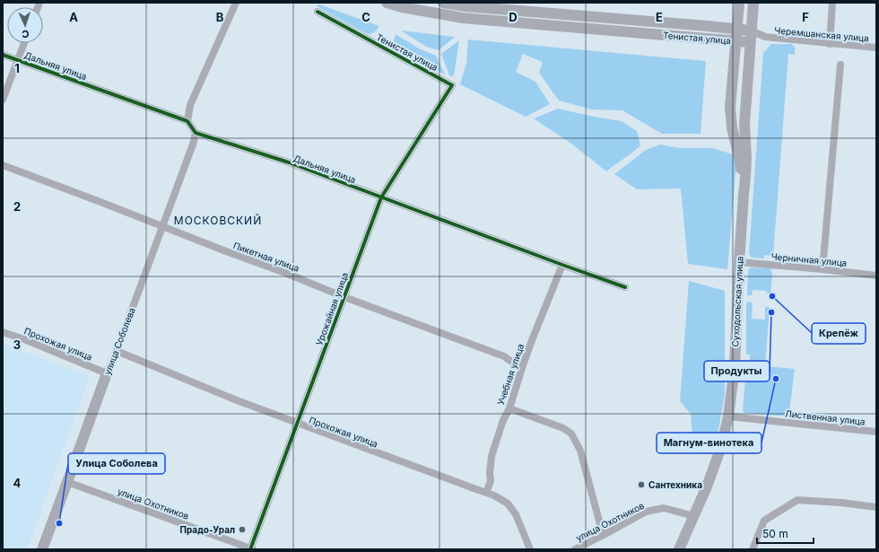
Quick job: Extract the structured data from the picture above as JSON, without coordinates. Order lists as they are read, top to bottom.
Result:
{
  "streets": {
    "main road": ["Тенистая улица", "Суходольская улица", "улица Соболева"],
    "street": [
      "Черемшанская улица",
      "Дальняя улица",
      "Пикетная улица",
      "Черничная улица",
      "Урожайная улица",
      "Прохожая улица",
      "Учебная улица",
      "Лиственная улица",
      "улица Охотников"
    ]
  },
  "crossings": [
    ["Черемшанская улица", "Тенистая улица"],
    ["Черемшанская улица", "Суходольская улица"],
    ["Тенистая улица", "Суходольская улица"],
    ["Тенистая улица", "Урожайная улица"],
    ["Дальняя улица", "Урожайная улица"],
    ["Дальняя улица", "улица Соболева"],
    ["Дальняя улица", "Учебная улица"],
    ["Пикетная улица", "Урожайная улица"],
    ["Пикетная улица", "улица Соболева"],
    ["Пикетная улица", "Учебная улица"],
    ["Черничная улица", "Суходольская улица"],
    ["Суходольская улица", "Лиственная улица"],
    ["Суходольская улица", "улица Охотников"],
    ["Урожайная улица", "Прохожая улица"],
    ["Урожайная улица", "улица Охотников"],
    ["улица Соболева", "Прохожая улица"],
    ["улица Соболева", "улица Охотников"],
    ["Прохожая улица", "Учебная улица"]
  ],
  "districts": ["МОСКОВСКИЙ"],
  "places": [
    "Крепёж",
    "Продукты",
    "Магнум-винотека",
    "Сантехника",
    "Улица Соболева",
    "Прадо-Урал"
  ],
  "scale_bar": "50 m",
  "north": "bottom",
  "grid": {
    "columns": [
      "A",
      "B",
      "C",
      "D",
      "E",
      "F"
    ],
    "rows": [
      "1",
      "2",
      "3",
      "4"
    ]
  }
}
